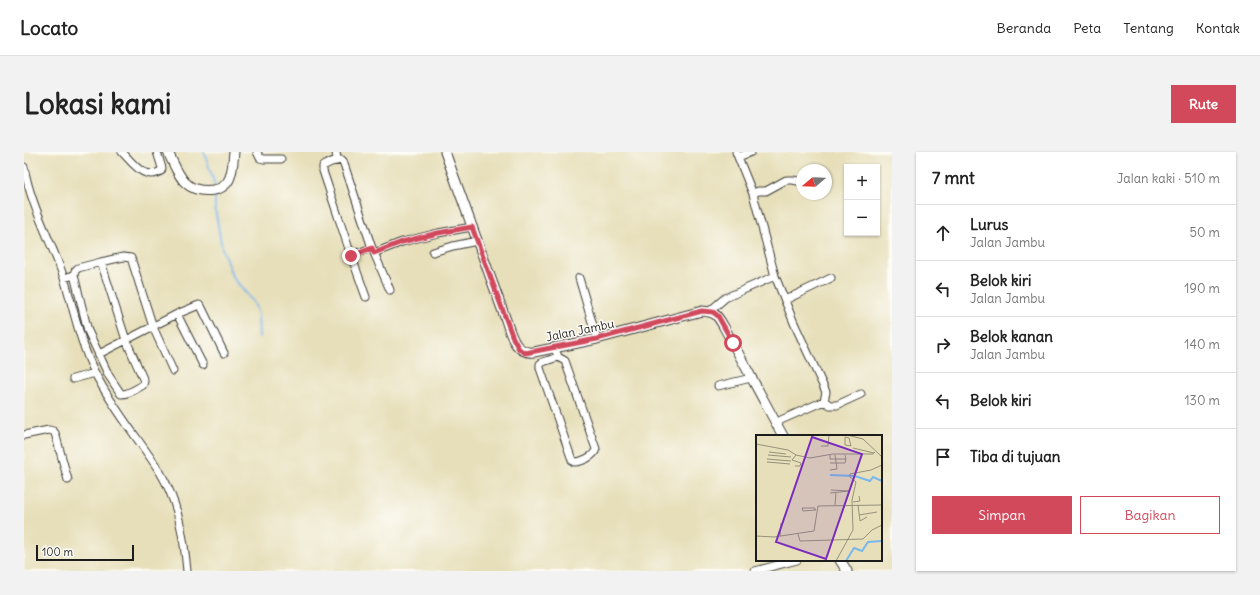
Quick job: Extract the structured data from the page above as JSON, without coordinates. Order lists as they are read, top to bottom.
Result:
{
  "streets": {
    "street": ["Jalan Jambu"]
  },
  "scale_bar": "100 m",
  "north": "left",
  "page": {
    "header": "Locato",
    "nav": [
      "Beranda",
      "Peta",
      "Tentang",
      "Kontak"
    ],
    "buttons": [
      "Rute",
      ["Simpan", "Bagikan"]
    ],
    "title": "Lokasi kami",
    "heading": ["7 mnt", "Jalan kaki · 510 m"],
    "map_buttons": ["+", "−"],
    "list": [
      ["Lurus", "Jalan Jambu", "50 m"],
      ["Belok kiri", "Jalan Jambu", "190 m"],
      ["Belok kanan", "Jalan Jambu", "140 m"],
      ["Belok kiri", "130 m"],
      "Tiba di tujuan"
    ],
    "scale": "100 m"
  }
}
